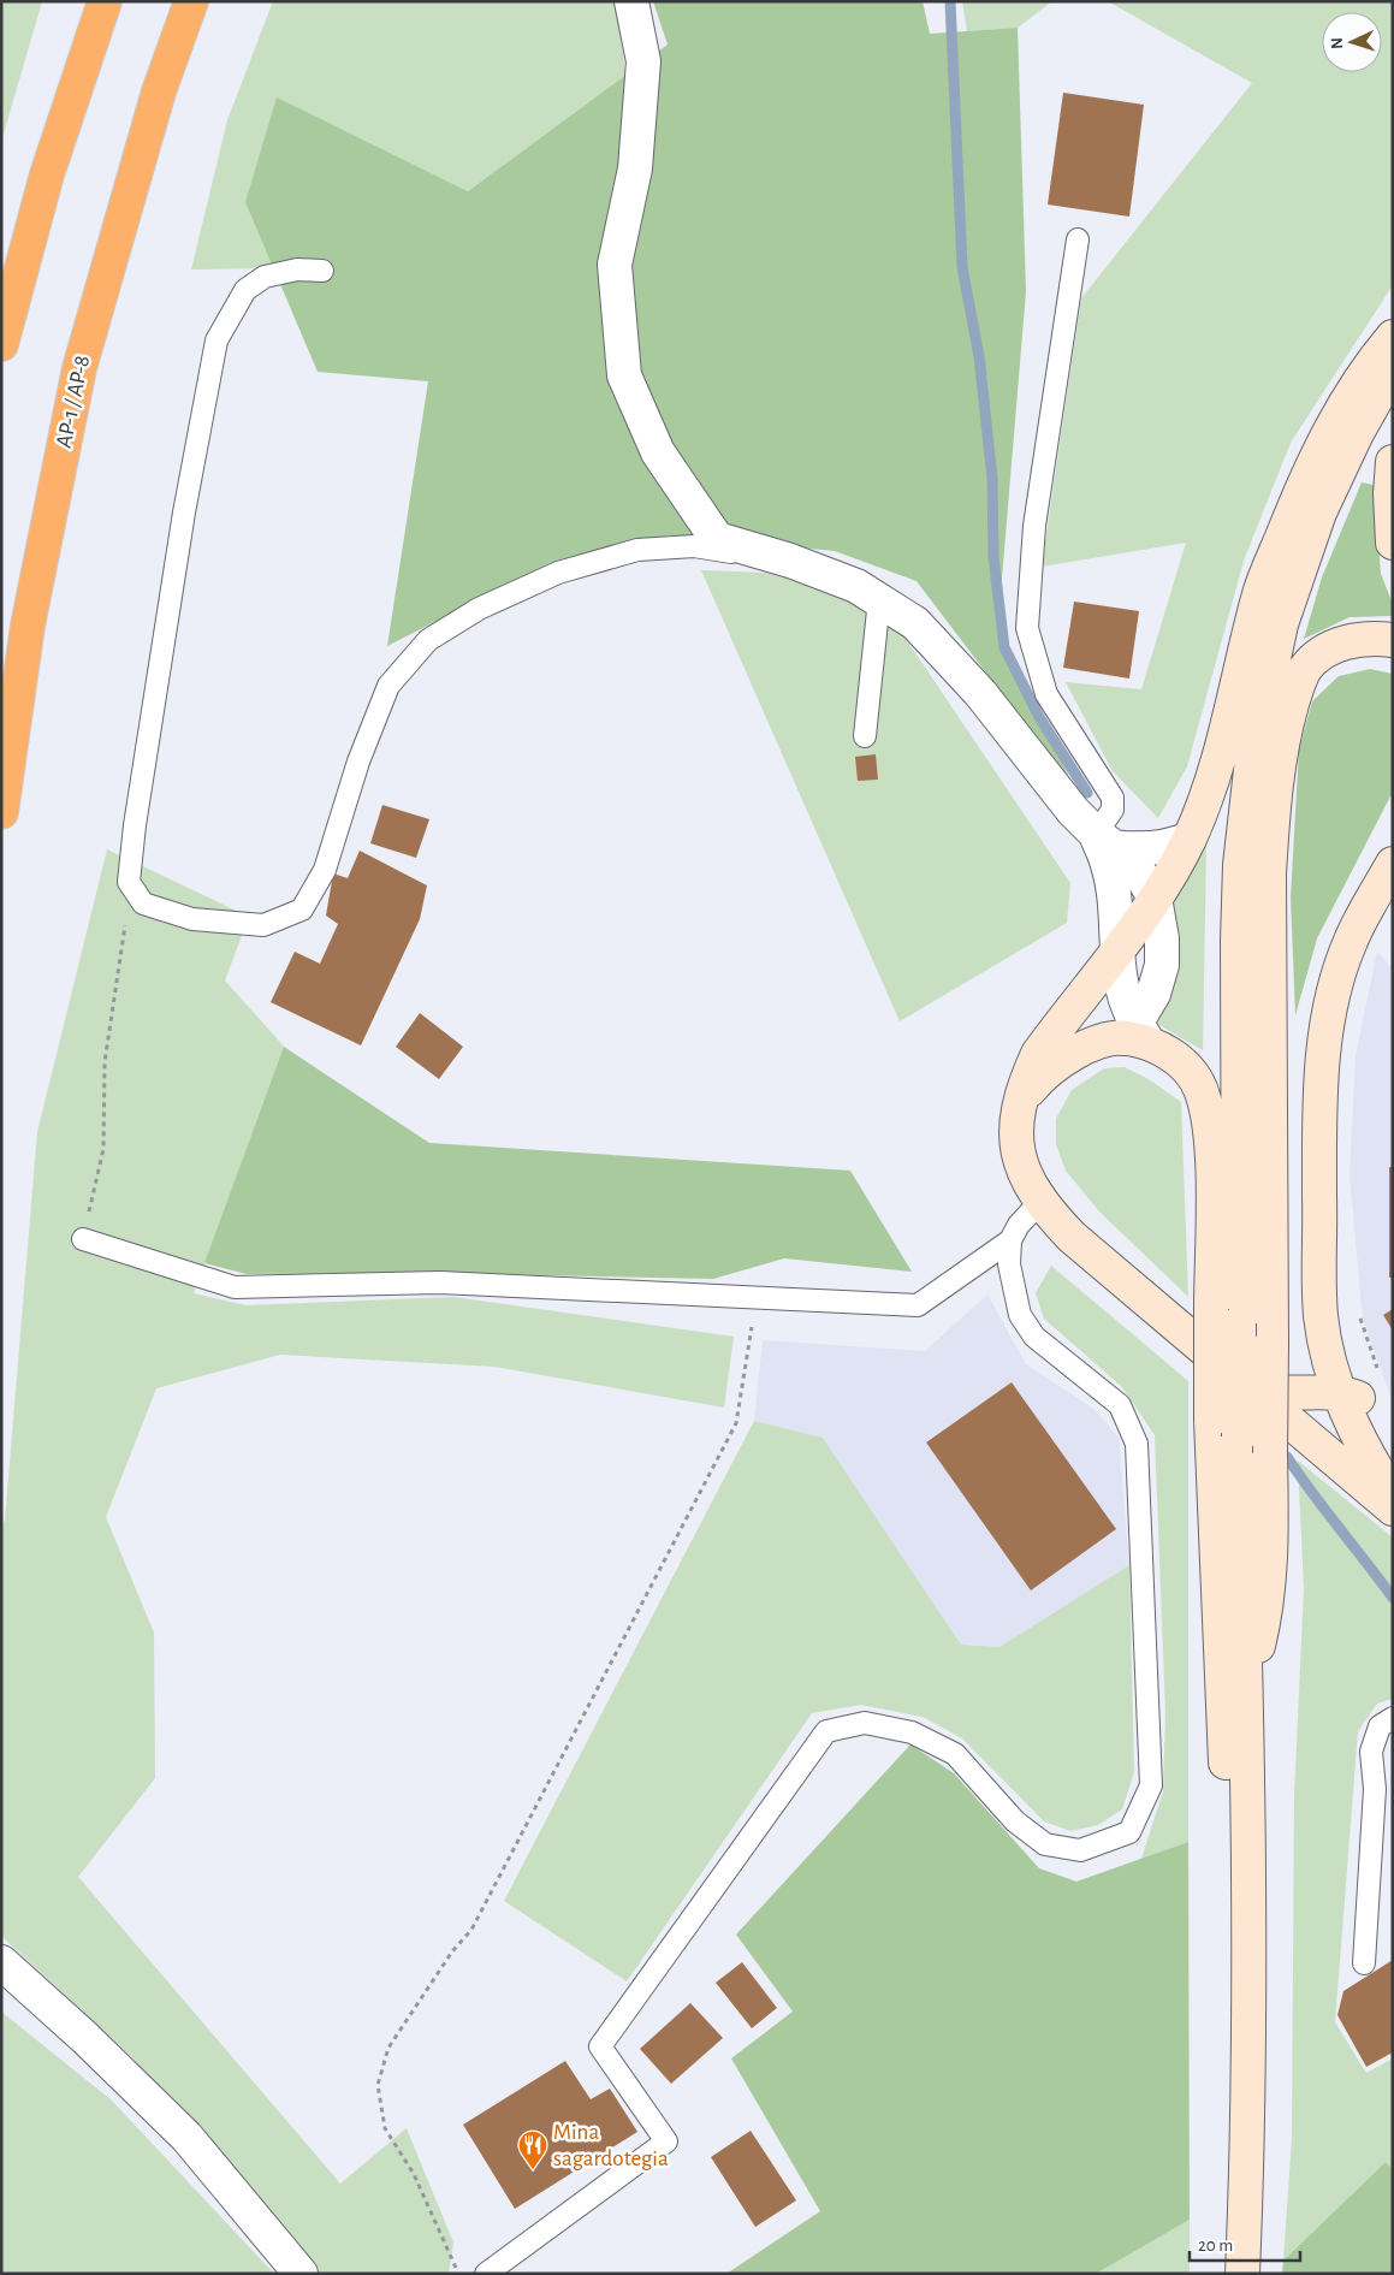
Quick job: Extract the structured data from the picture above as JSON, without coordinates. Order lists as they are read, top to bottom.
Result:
{
  "streets": {
    "highway": ["AP-1 / AP-8"]
  },
  "places": {
    "restaurant": ["Mina sagardotegia"]
  },
  "scale_bar": "20 m",
  "north": "left"
}
